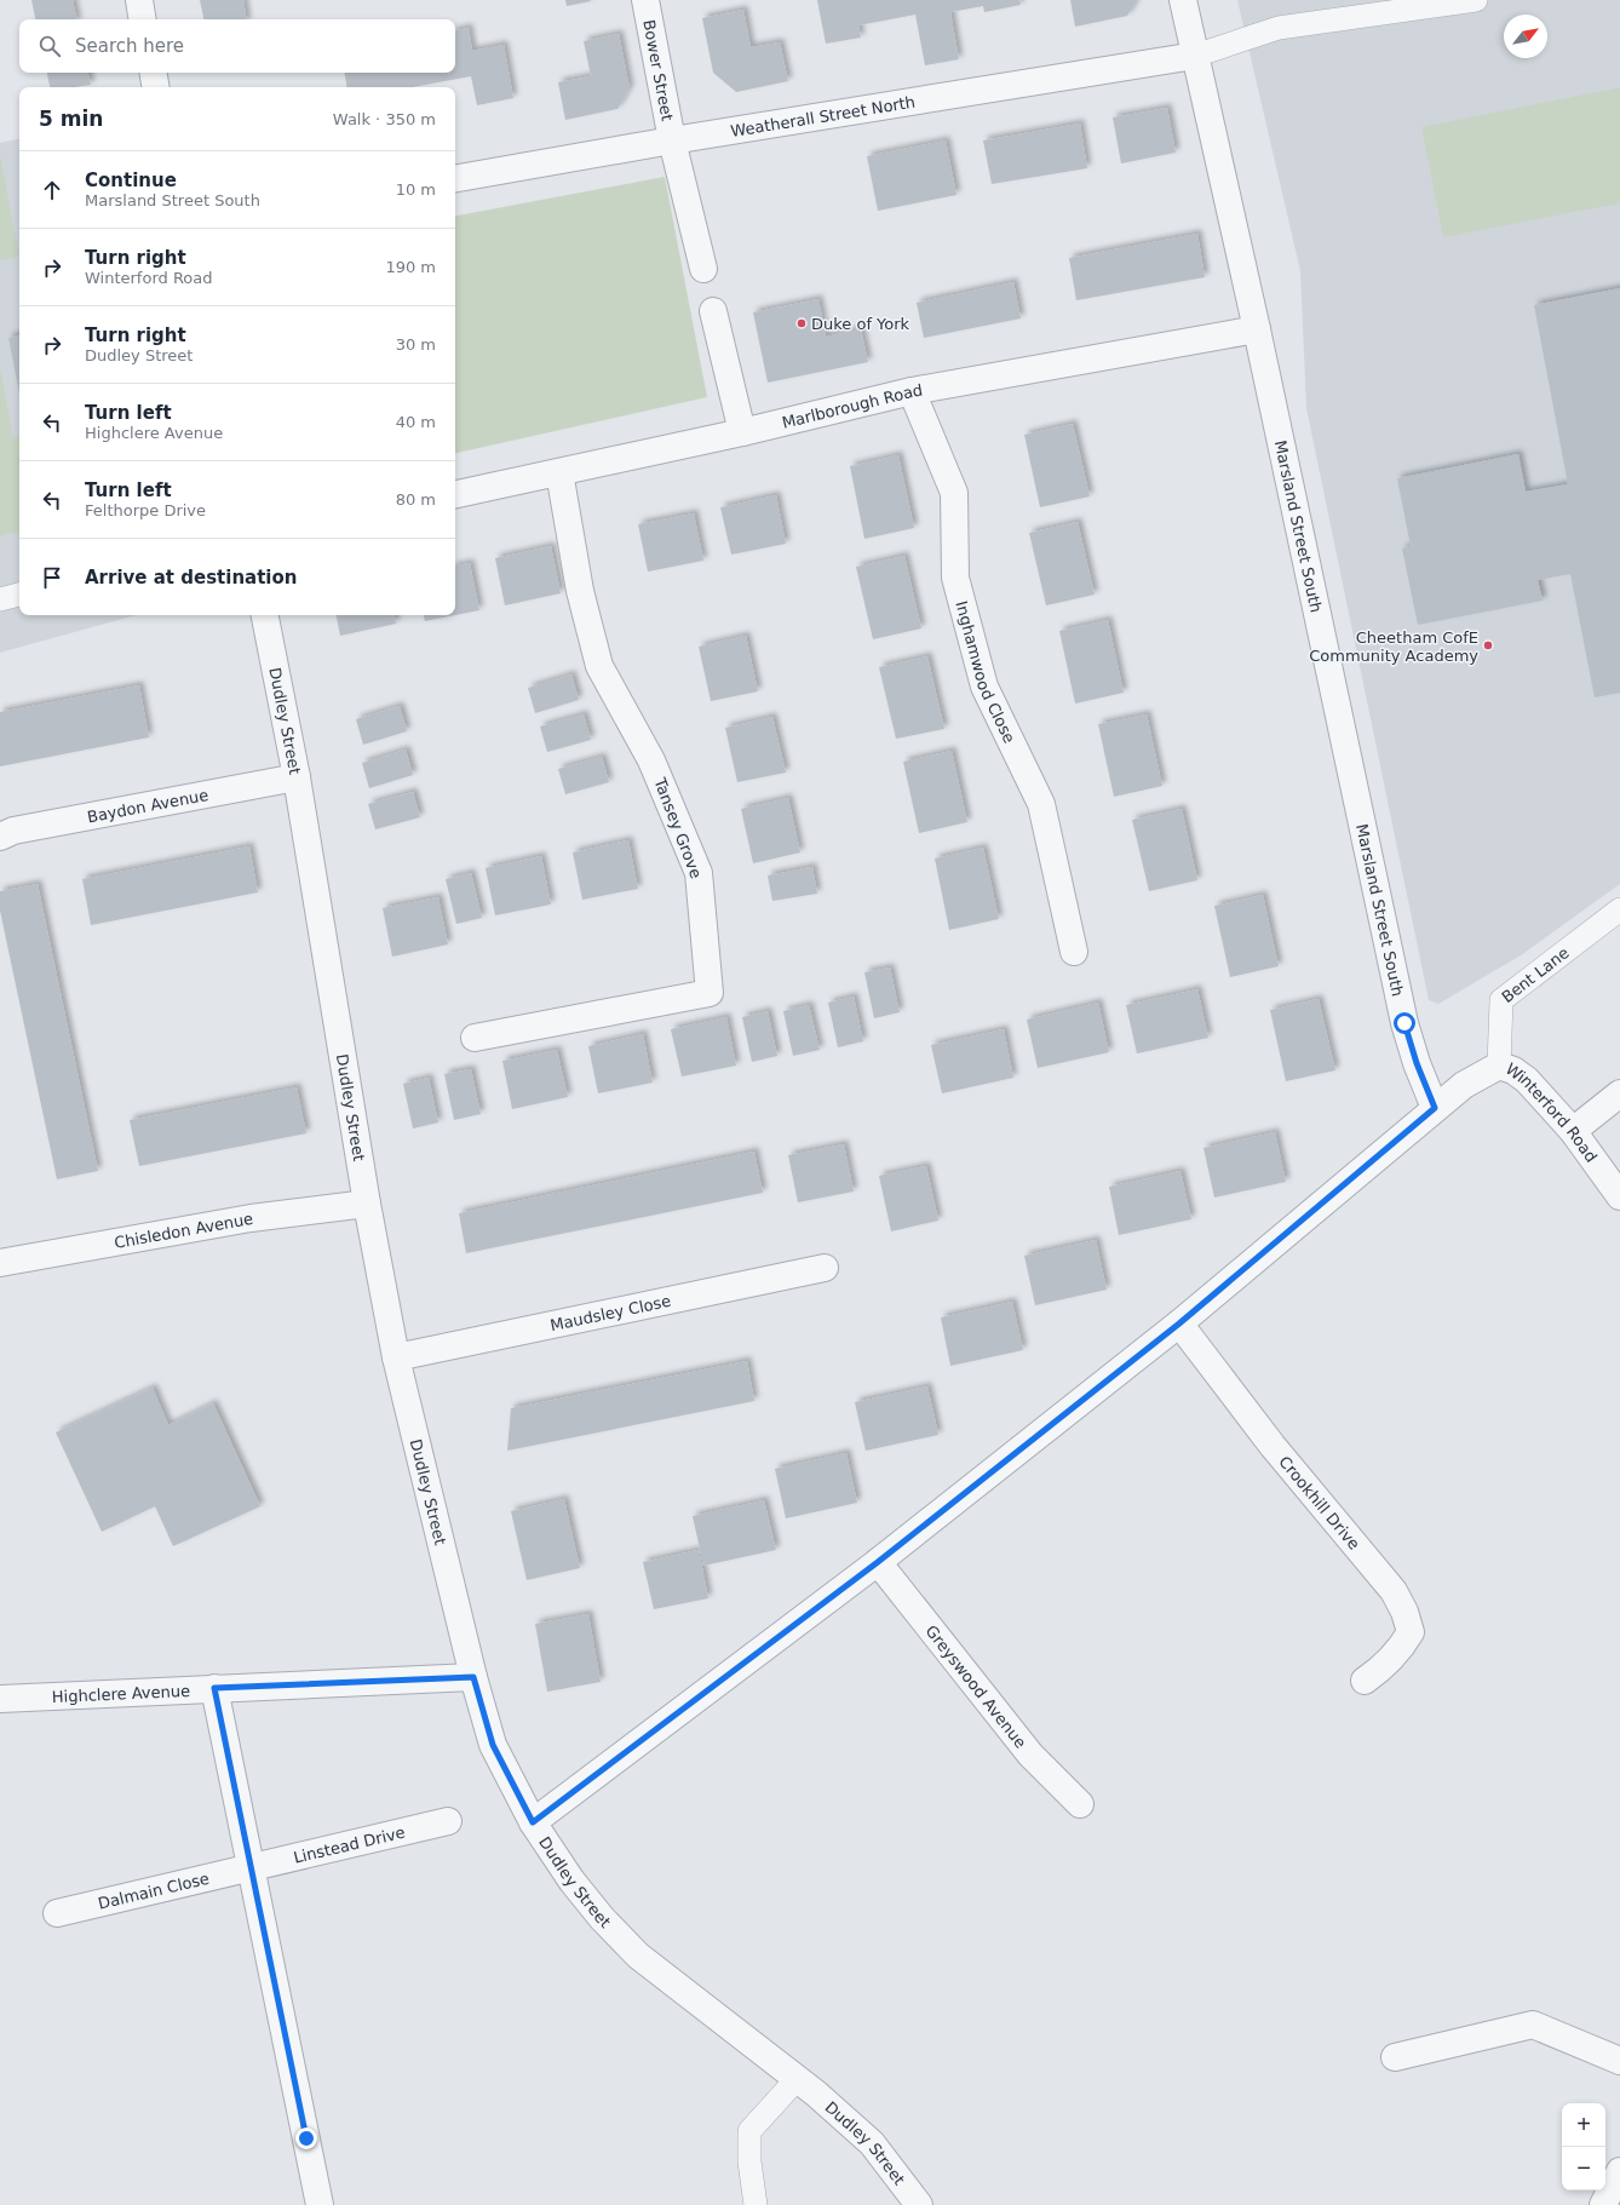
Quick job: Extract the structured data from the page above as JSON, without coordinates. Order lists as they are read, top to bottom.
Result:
{
  "streets": {
    "street": [
      "Bower Street",
      "Weatherall Street North",
      "Marlborough Road",
      "Marsland Street South",
      "Inghamwood Close",
      "Dudley Street",
      "Baydon Avenue",
      "Tansey Grove",
      "Winterford Road",
      "Chisledon Avenue",
      "Maudsley Close",
      "Crookhill Drive",
      "Greyswood Avenue",
      "Highclere Avenue",
      "Linstead Drive",
      "Dalmain Close"
    ],
    "lane": ["Bent Lane"]
  },
  "crossings": [
    ["Bower Street", "Weatherall Street North"],
    ["Weatherall Street North", "Marsland Street South"],
    ["Marlborough Road", "Marsland Street South"],
    ["Marlborough Road", "Inghamwood Close"],
    ["Marlborough Road", "Tansey Grove"],
    ["Marsland Street South", "Winterford Road"],
    ["Dudley Street", "Baydon Avenue"],
    ["Dudley Street", "Winterford Road"],
    ["Dudley Street", "Chisledon Avenue"],
    ["Dudley Street", "Maudsley Close"],
    ["Dudley Street", "Highclere Avenue"],
    ["Bent Lane", "Winterford Road"],
    ["Winterford Road", "Crookhill Drive"],
    ["Winterford Road", "Greyswood Avenue"],
    ["Linstead Drive", "Dalmain Close"]
  ],
  "places": ["Duke of York", "Cheetham CofE Community Academy"],
  "north": "top right",
  "page": {
    "search": "Search here",
    "heading": ["5 min", "Walk · 350 m"],
    "list": [
      ["Continue", "Marsland Street South", "10 m"],
      ["Turn right", "Winterford Road", "190 m"],
      ["Turn right", "Dudley Street", "30 m"],
      ["Turn left", "Highclere Avenue", "40 m"],
      ["Turn left", "Felthorpe Drive", "80 m"],
      "Arrive at destination"
    ],
    "map_buttons": ["+", "−"]
  }
}
